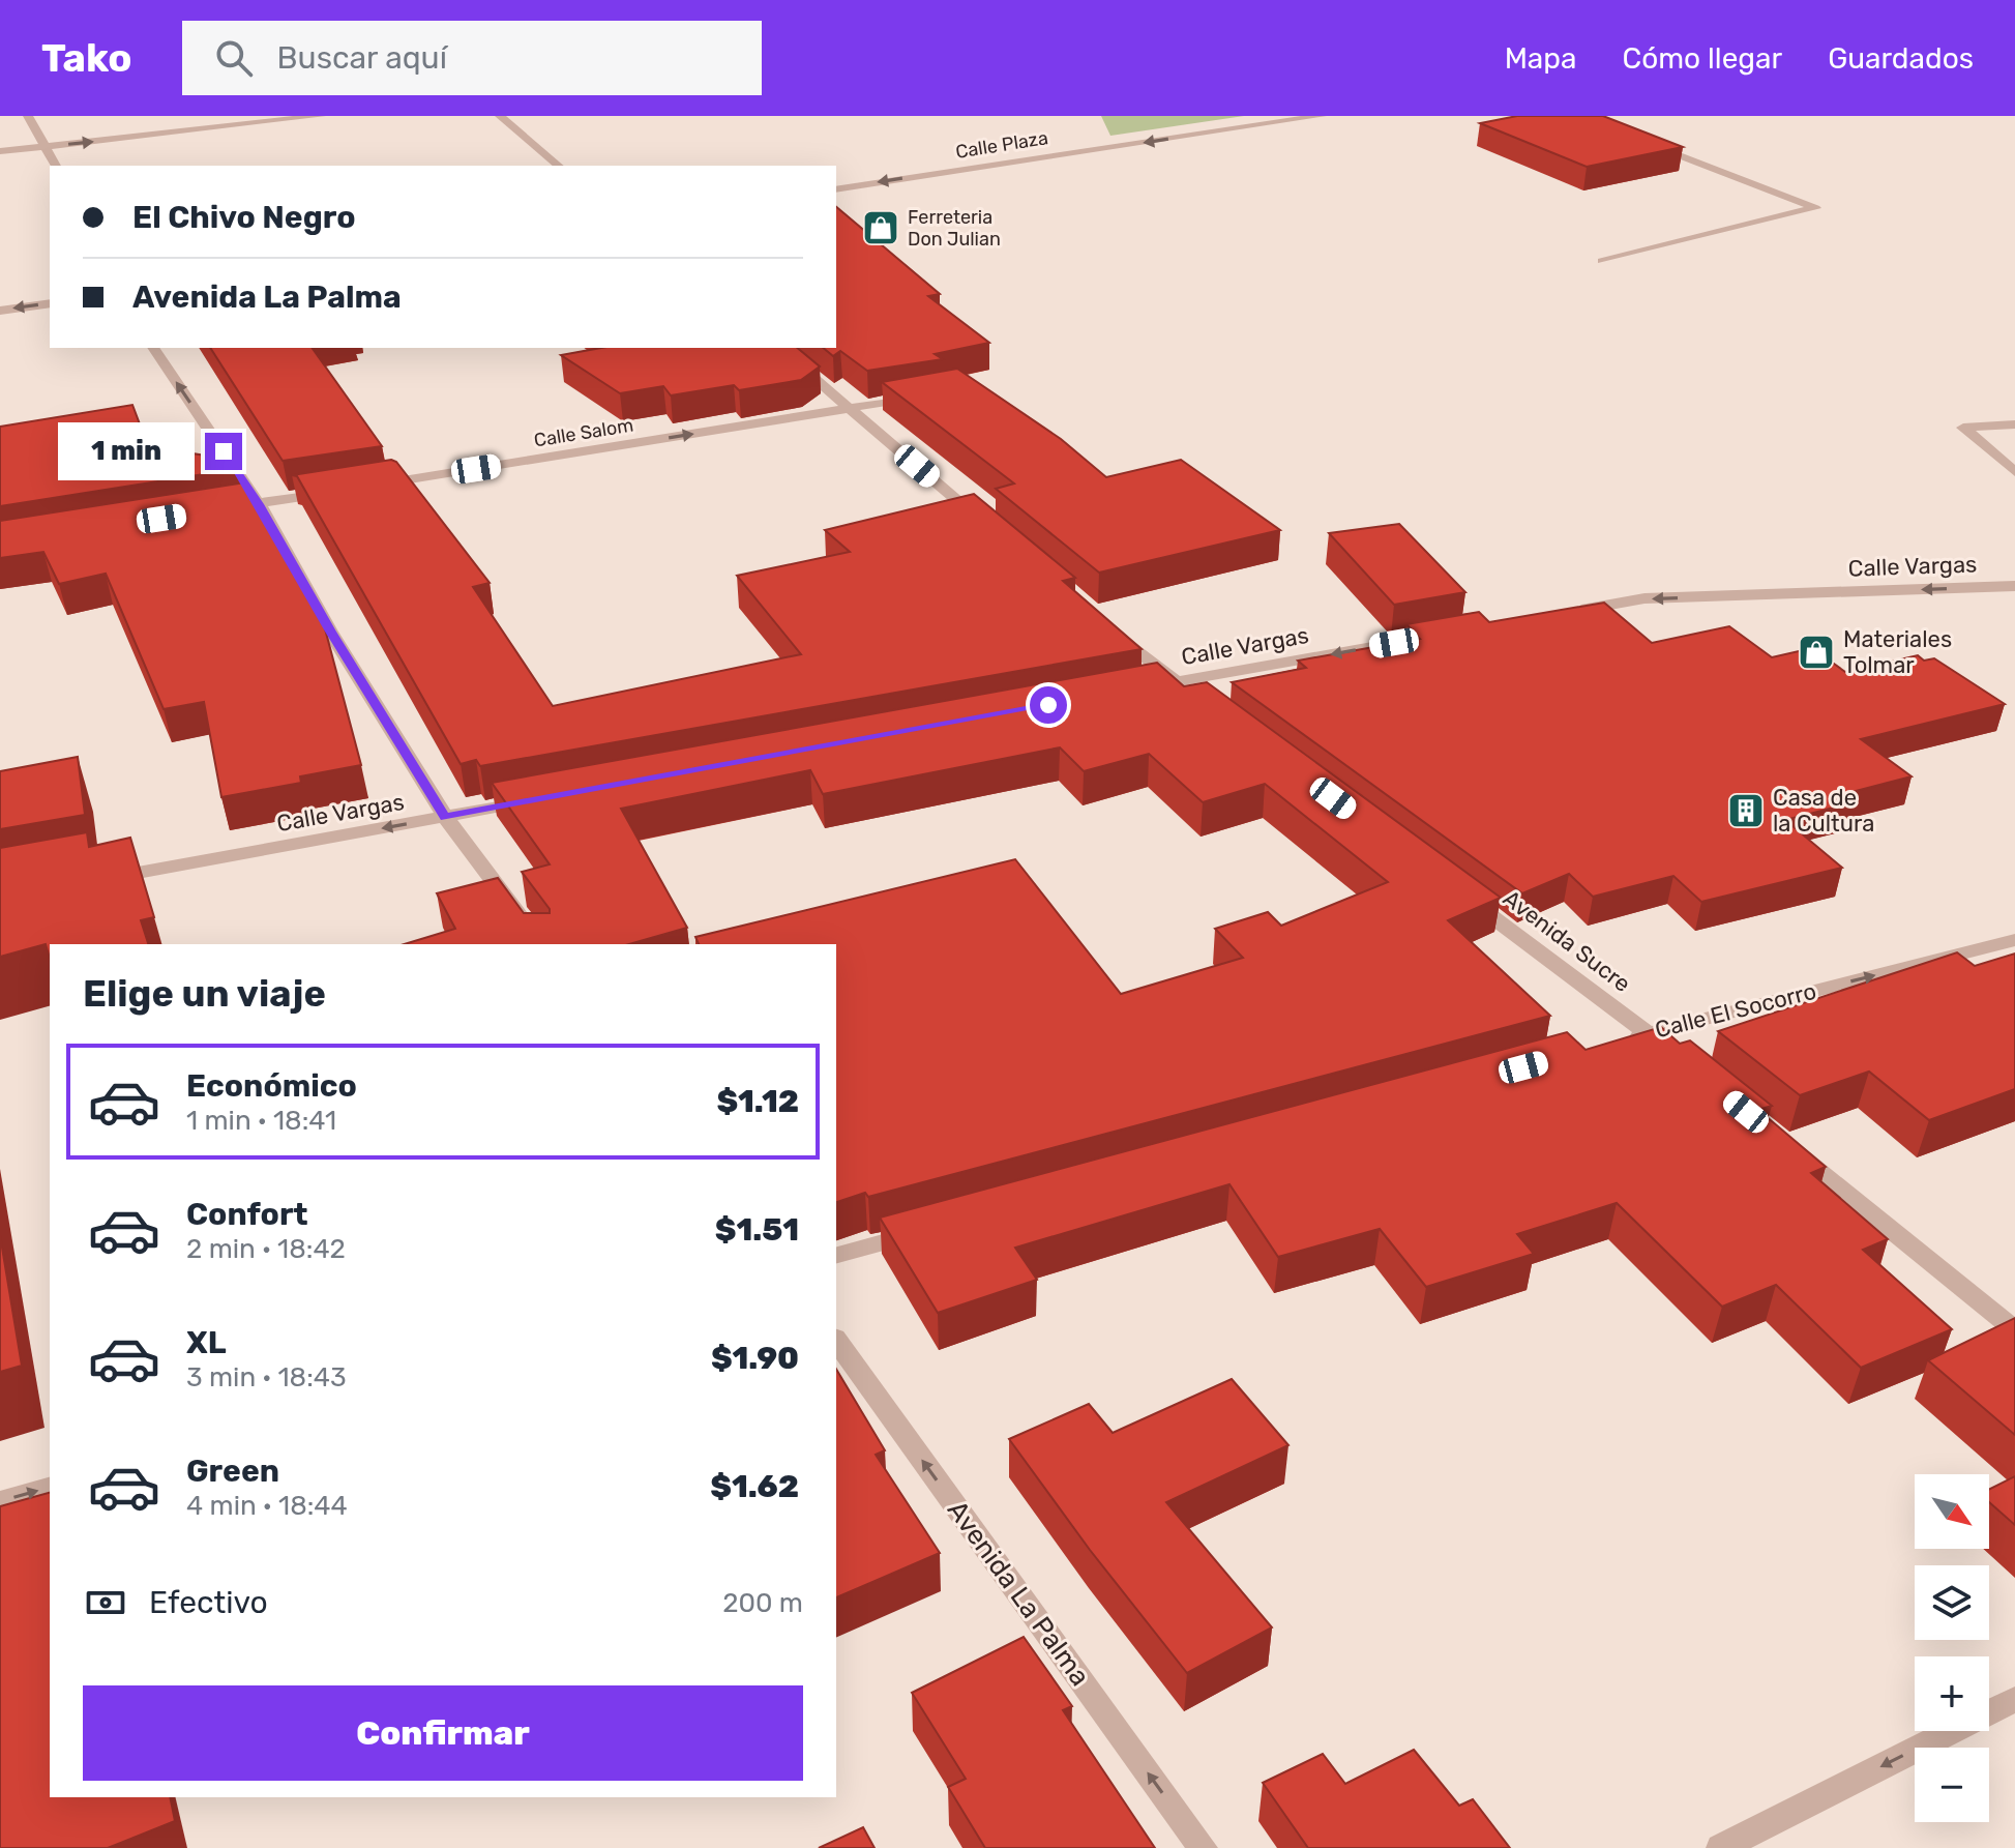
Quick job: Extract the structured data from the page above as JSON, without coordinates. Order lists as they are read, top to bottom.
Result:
{
  "streets": {
    "street": [
      "Calle Plaza",
      "Calle Salom",
      "Calle Vargas",
      "Avenida Sucre",
      "Calle El Socorro",
      "Avenida La Palma"
    ]
  },
  "crossings": [
    ["Avenida Sucre", "Calle El Socorro"]
  ],
  "one_way": [
    "Calle Plaza",
    "Calle Salom",
    "Calle Vargas",
    "Calle El Socorro",
    "Avenida La Palma"
  ],
  "places": {
    "shop": ["Ferreteria Don Julian", "Materiales Tolmar"],
    "building": ["Casa de la Cultura"]
  },
  "north": "bottom right",
  "page": {
    "header": "Tako",
    "search": "Buscar aquí",
    "nav": ["Mapa", "Cómo llegar", "Guardados"],
    "banner": ["El Chivo Negro", "Avenida La Palma"],
    "bubble": "1 min",
    "heading": "Elige un viaje",
    "list": [
      {
        "name": "Económico",
        "note": "1 min · 18:41",
        "value": "$1.12"
      },
      {
        "name": "Confort",
        "note": "2 min · 18:42",
        "value": "$1.51"
      },
      {
        "name": "XL",
        "note": "3 min · 18:43",
        "value": "$1.90"
      },
      {
        "name": "Green",
        "note": "4 min · 18:44",
        "value": "$1.62"
      }
    ],
    "map_buttons": ["+", "−"],
    "pay": ["Efectivo", "200 m"],
    "buttons": "Confirmar"
  }
}
